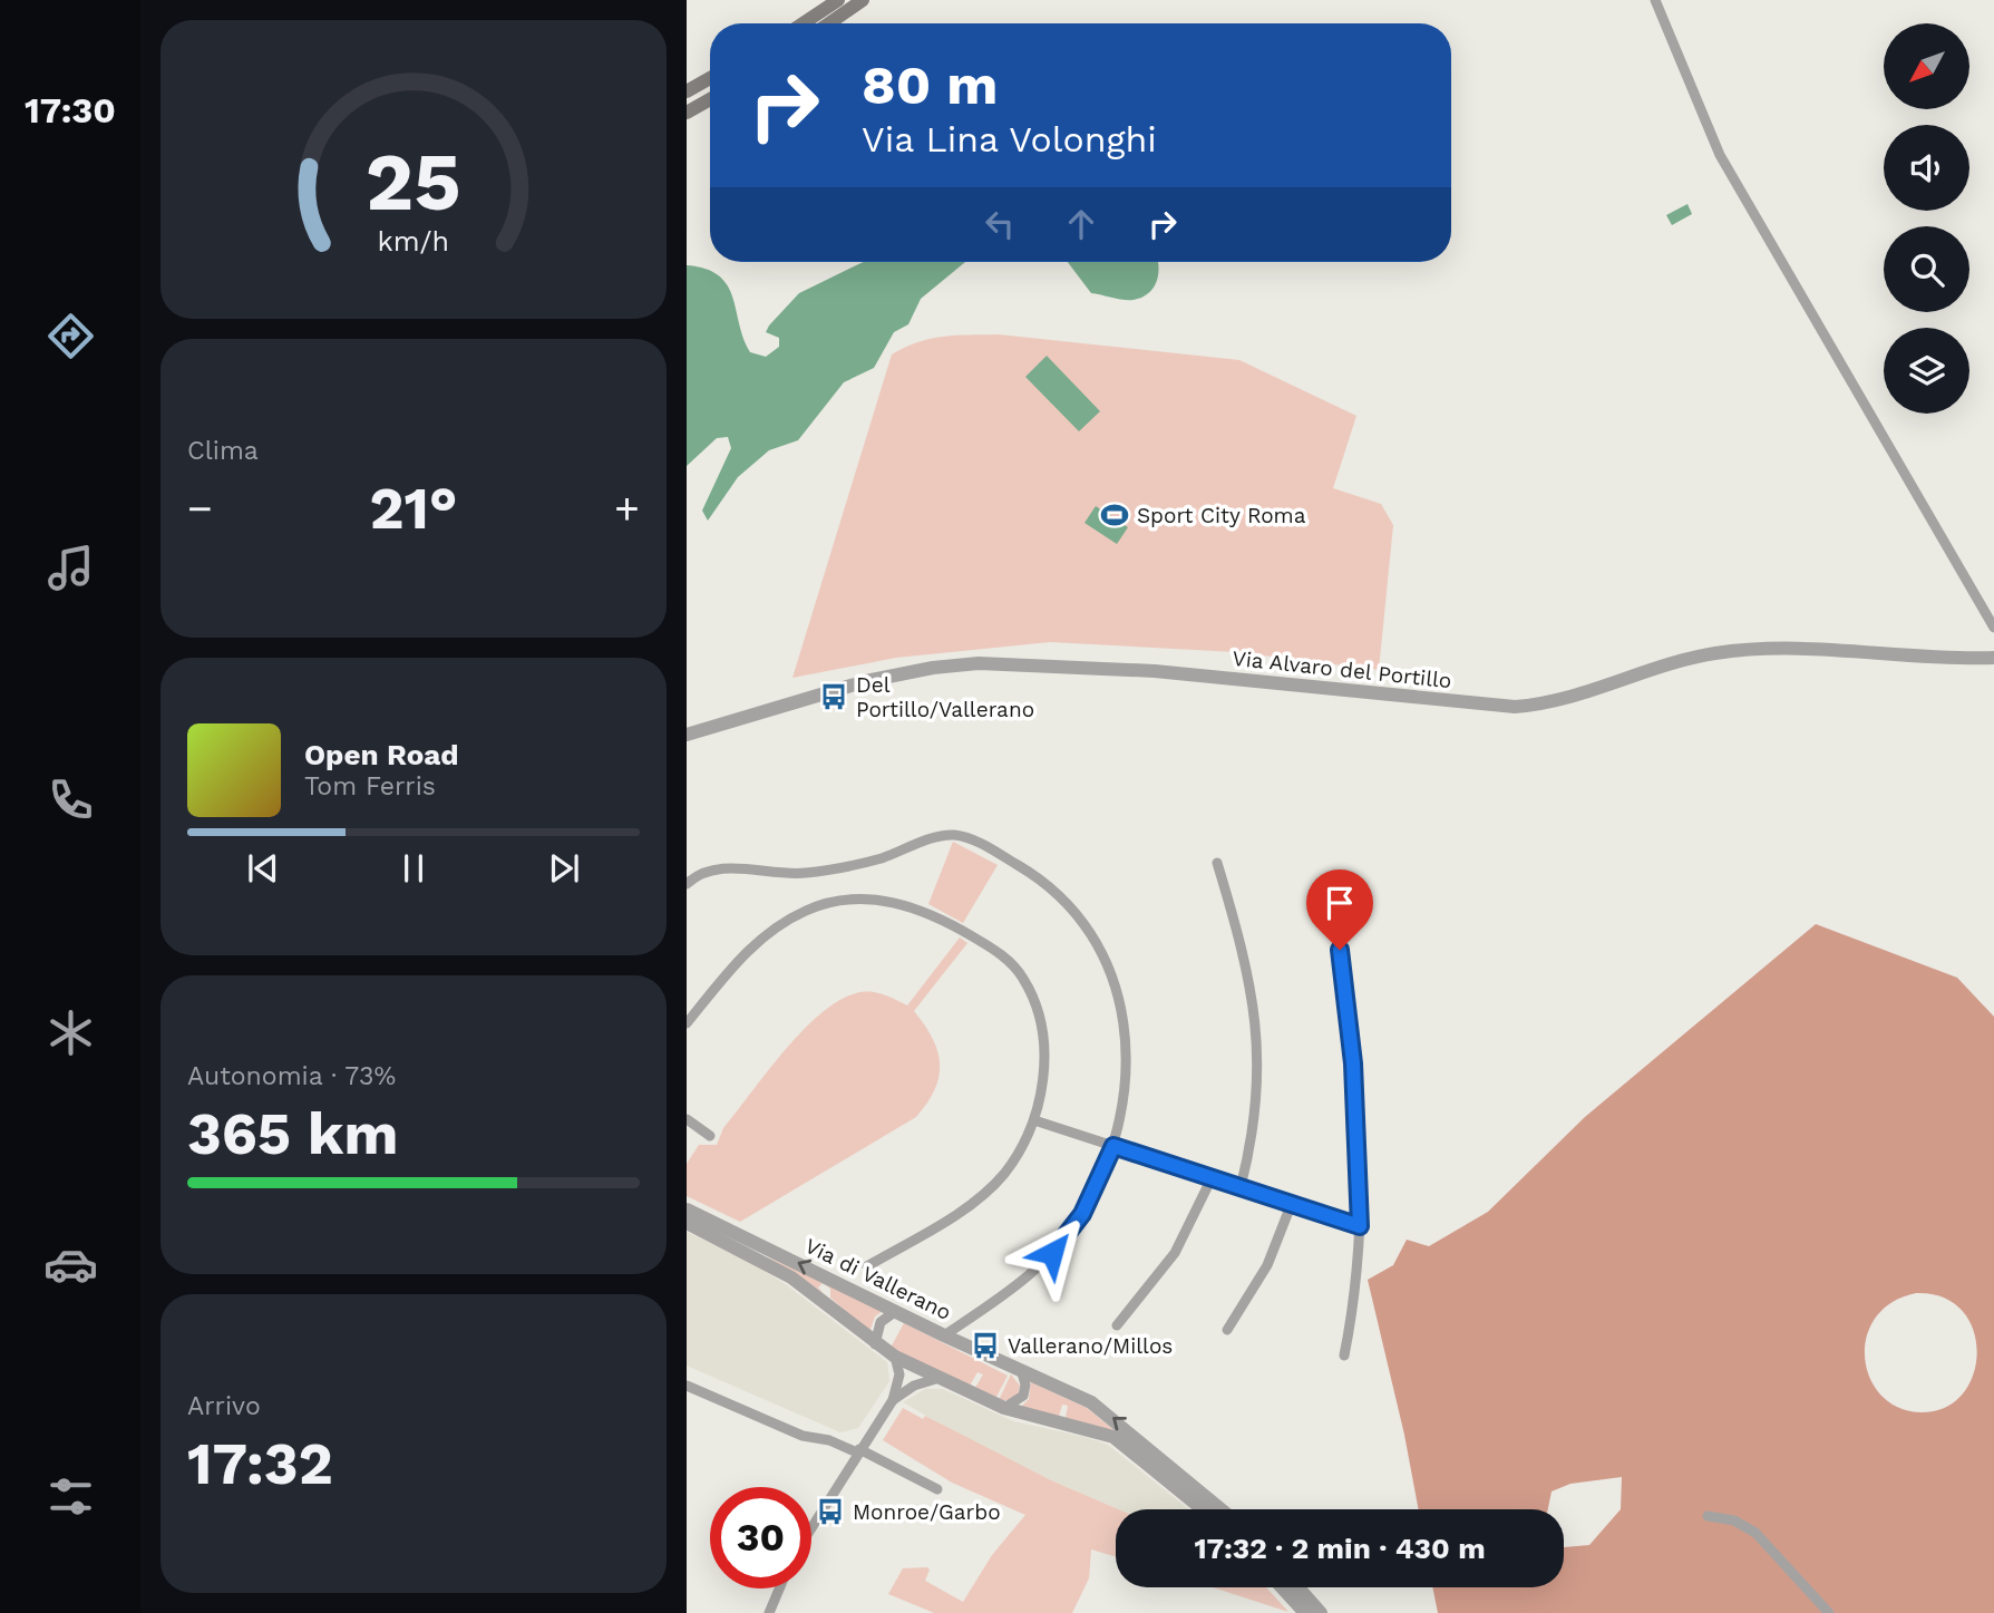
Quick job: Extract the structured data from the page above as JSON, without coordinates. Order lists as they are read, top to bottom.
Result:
{
  "streets": {
    "street": ["Via Alvaro del Portillo", "Via di Vallerano"]
  },
  "places": {
    "sports": ["Sport City Roma"],
    "bus stop": ["Del Portillo/Vallerano", "Vallerano/Millos", "Monroe/Garbo"]
  },
  "north": "bottom left",
  "page": {
    "tabs": "17:30",
    "turn": ["80 m", "Via Lina Volonghi"],
    "tile": [
      "Clima",
      ["Autonomia · 73%", "365 km"],
      ["Arrivo", "17:32"]
    ],
    "heat": ["−", "21°", "+"],
    "song": ["Open Road", "Tom Ferris"],
    "limit": "30",
    "trip": "17:32 · 2 min · 430 m",
    "gauge": ["25", "km/h"]
  }
}
